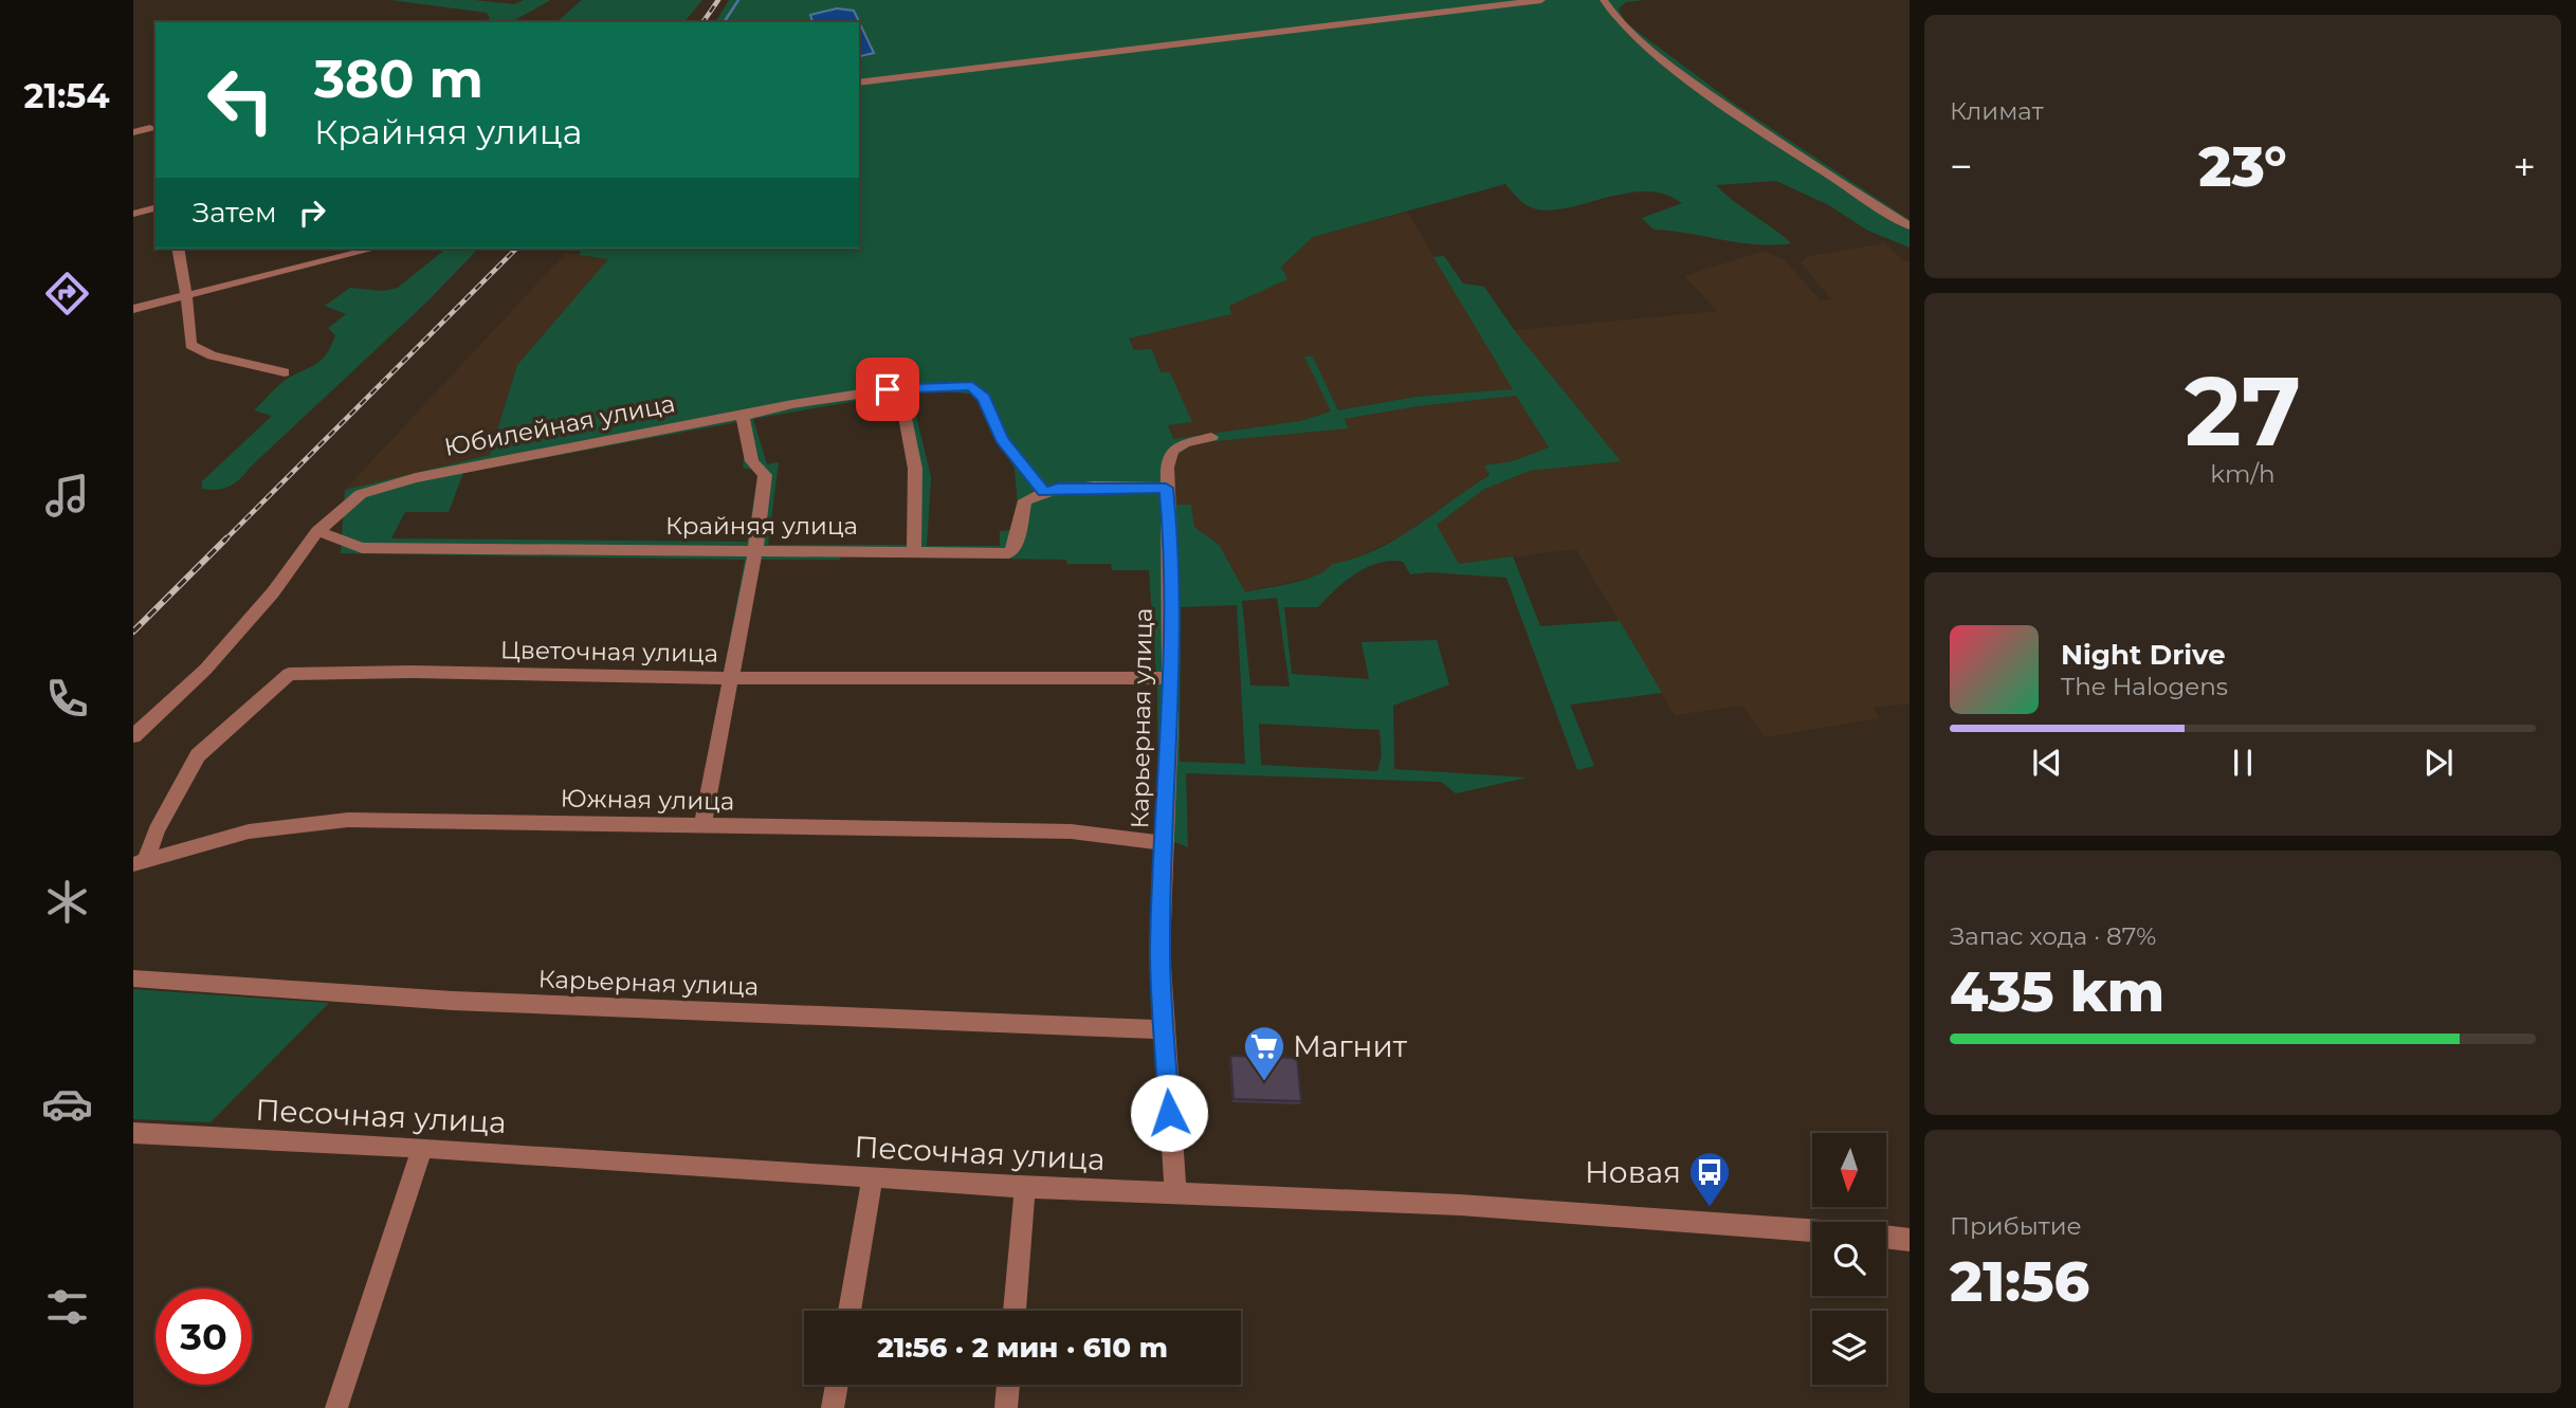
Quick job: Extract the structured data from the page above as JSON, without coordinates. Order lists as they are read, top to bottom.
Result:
{
  "streets": {
    "street": [
      "Юбилейная улица",
      "Крайняя улица",
      "Цветочная улица",
      "Карьерная улица",
      "Южная улица",
      "Песочная улица"
    ]
  },
  "crossings": [
    ["Юбилейная улица", "Крайняя улица"],
    ["Цветочная улица", "Карьерная улица"],
    ["Цветочная улица", "Южная улица"],
    ["Карьерная улица", "Южная улица"],
    ["Карьерная улица", "Песочная улица"]
  ],
  "places": {
    "supermarket": ["Магнит"],
    "bus stop": ["Новая"]
  },
  "north": "bottom",
  "page": {
    "tabs": "21:54",
    "tile": [
      "Климат",
      ["27", "km/h"],
      ["Запас хода · 87%", "435 km"],
      ["Прибытие", "21:56"]
    ],
    "turn": ["380 m", "Крайняя улица"],
    "heat": ["−", "23°", "+"],
    "then": "Затем",
    "song": ["Night Drive", "The Halogens"],
    "limit": "30",
    "trip": "21:56 · 2 мин · 610 m"
  }
}
